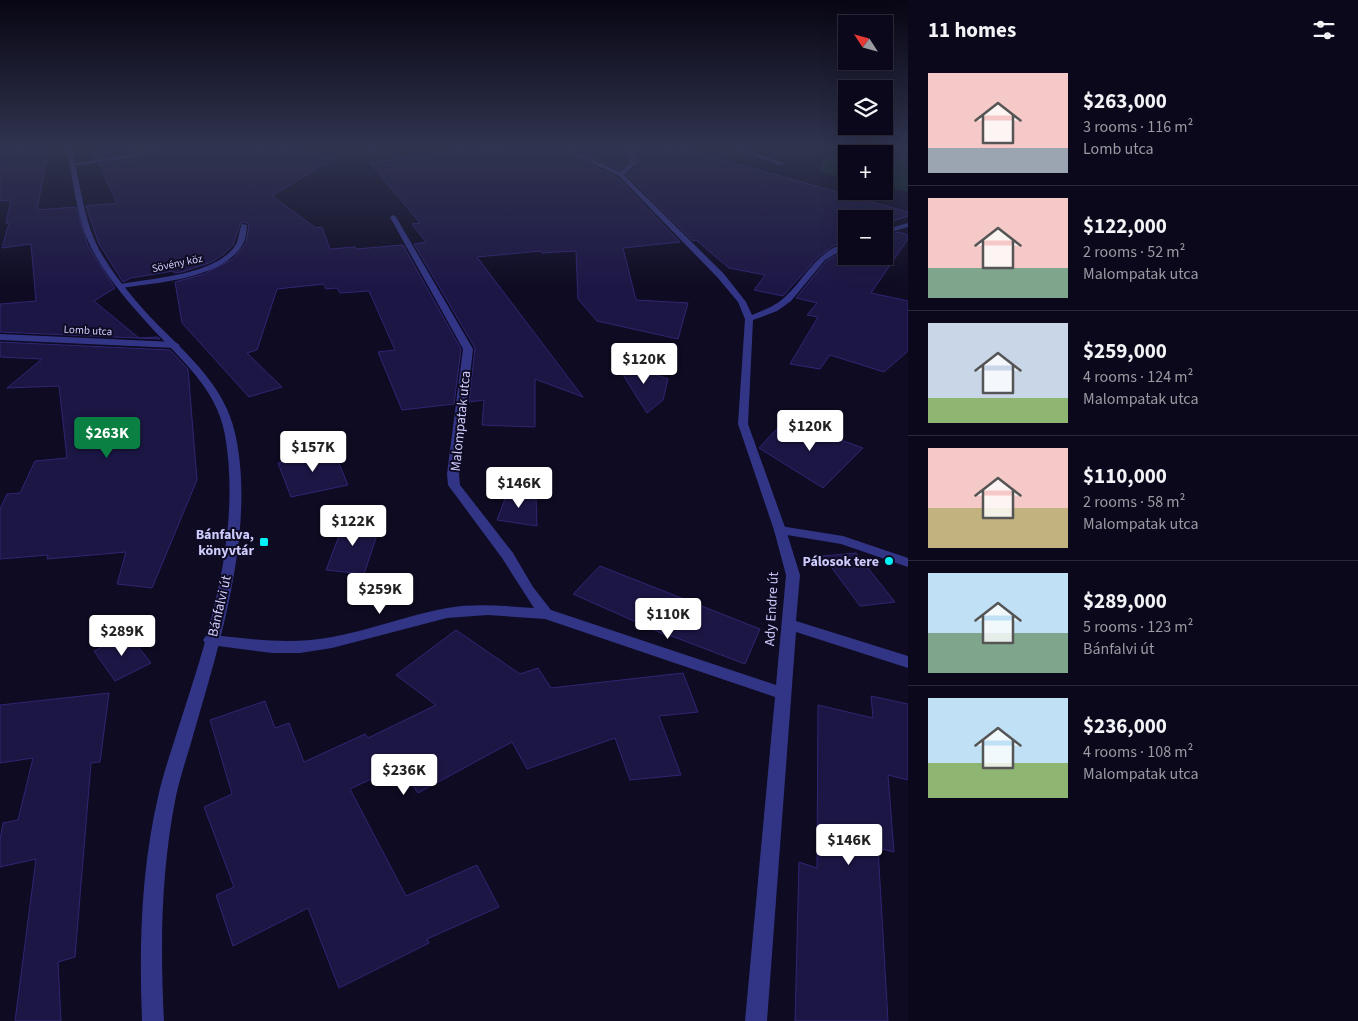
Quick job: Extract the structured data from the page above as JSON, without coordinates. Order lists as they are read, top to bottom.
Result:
{
  "streets": {
    "street": [
      "Sövény köz",
      "Lomb utca",
      "Malompatak utca",
      "Bánfalvi út",
      "Ady Endre út"
    ]
  },
  "crossings": [
    ["Sövény köz", "Bánfalvi út"],
    ["Lomb utca", "Bánfalvi út"]
  ],
  "places": {
    "transit": ["Bánfalva, könyvtár"],
    "other": ["Pálosok tere"]
  },
  "north": "top left",
  "page": {
    "heading": "11 homes",
    "map_buttons": ["+", "−"],
    "list": [
      {
        "name": "$263,000",
        "note": "3 rooms · 116 m² · Lomb utca"
      },
      {
        "name": "$122,000",
        "note": "2 rooms · 52 m² · Malompatak utca"
      },
      {
        "name": "$259,000",
        "note": "4 rooms · 124 m² · Malompatak utca"
      },
      {
        "name": "$110,000",
        "note": "2 rooms · 58 m² · Malompatak utca"
      },
      {
        "name": "$289,000",
        "note": "5 rooms · 123 m² · Bánfalvi út"
      },
      {
        "name": "$236,000",
        "note": "4 rooms · 108 m² · Malompatak utca"
      }
    ],
    "price": [
      "$120K",
      "$120K",
      "$263K",
      "$157K",
      "$146K",
      "$122K",
      "$259K",
      "$110K",
      "$289K",
      "$236K",
      "$146K"
    ]
  }
}
